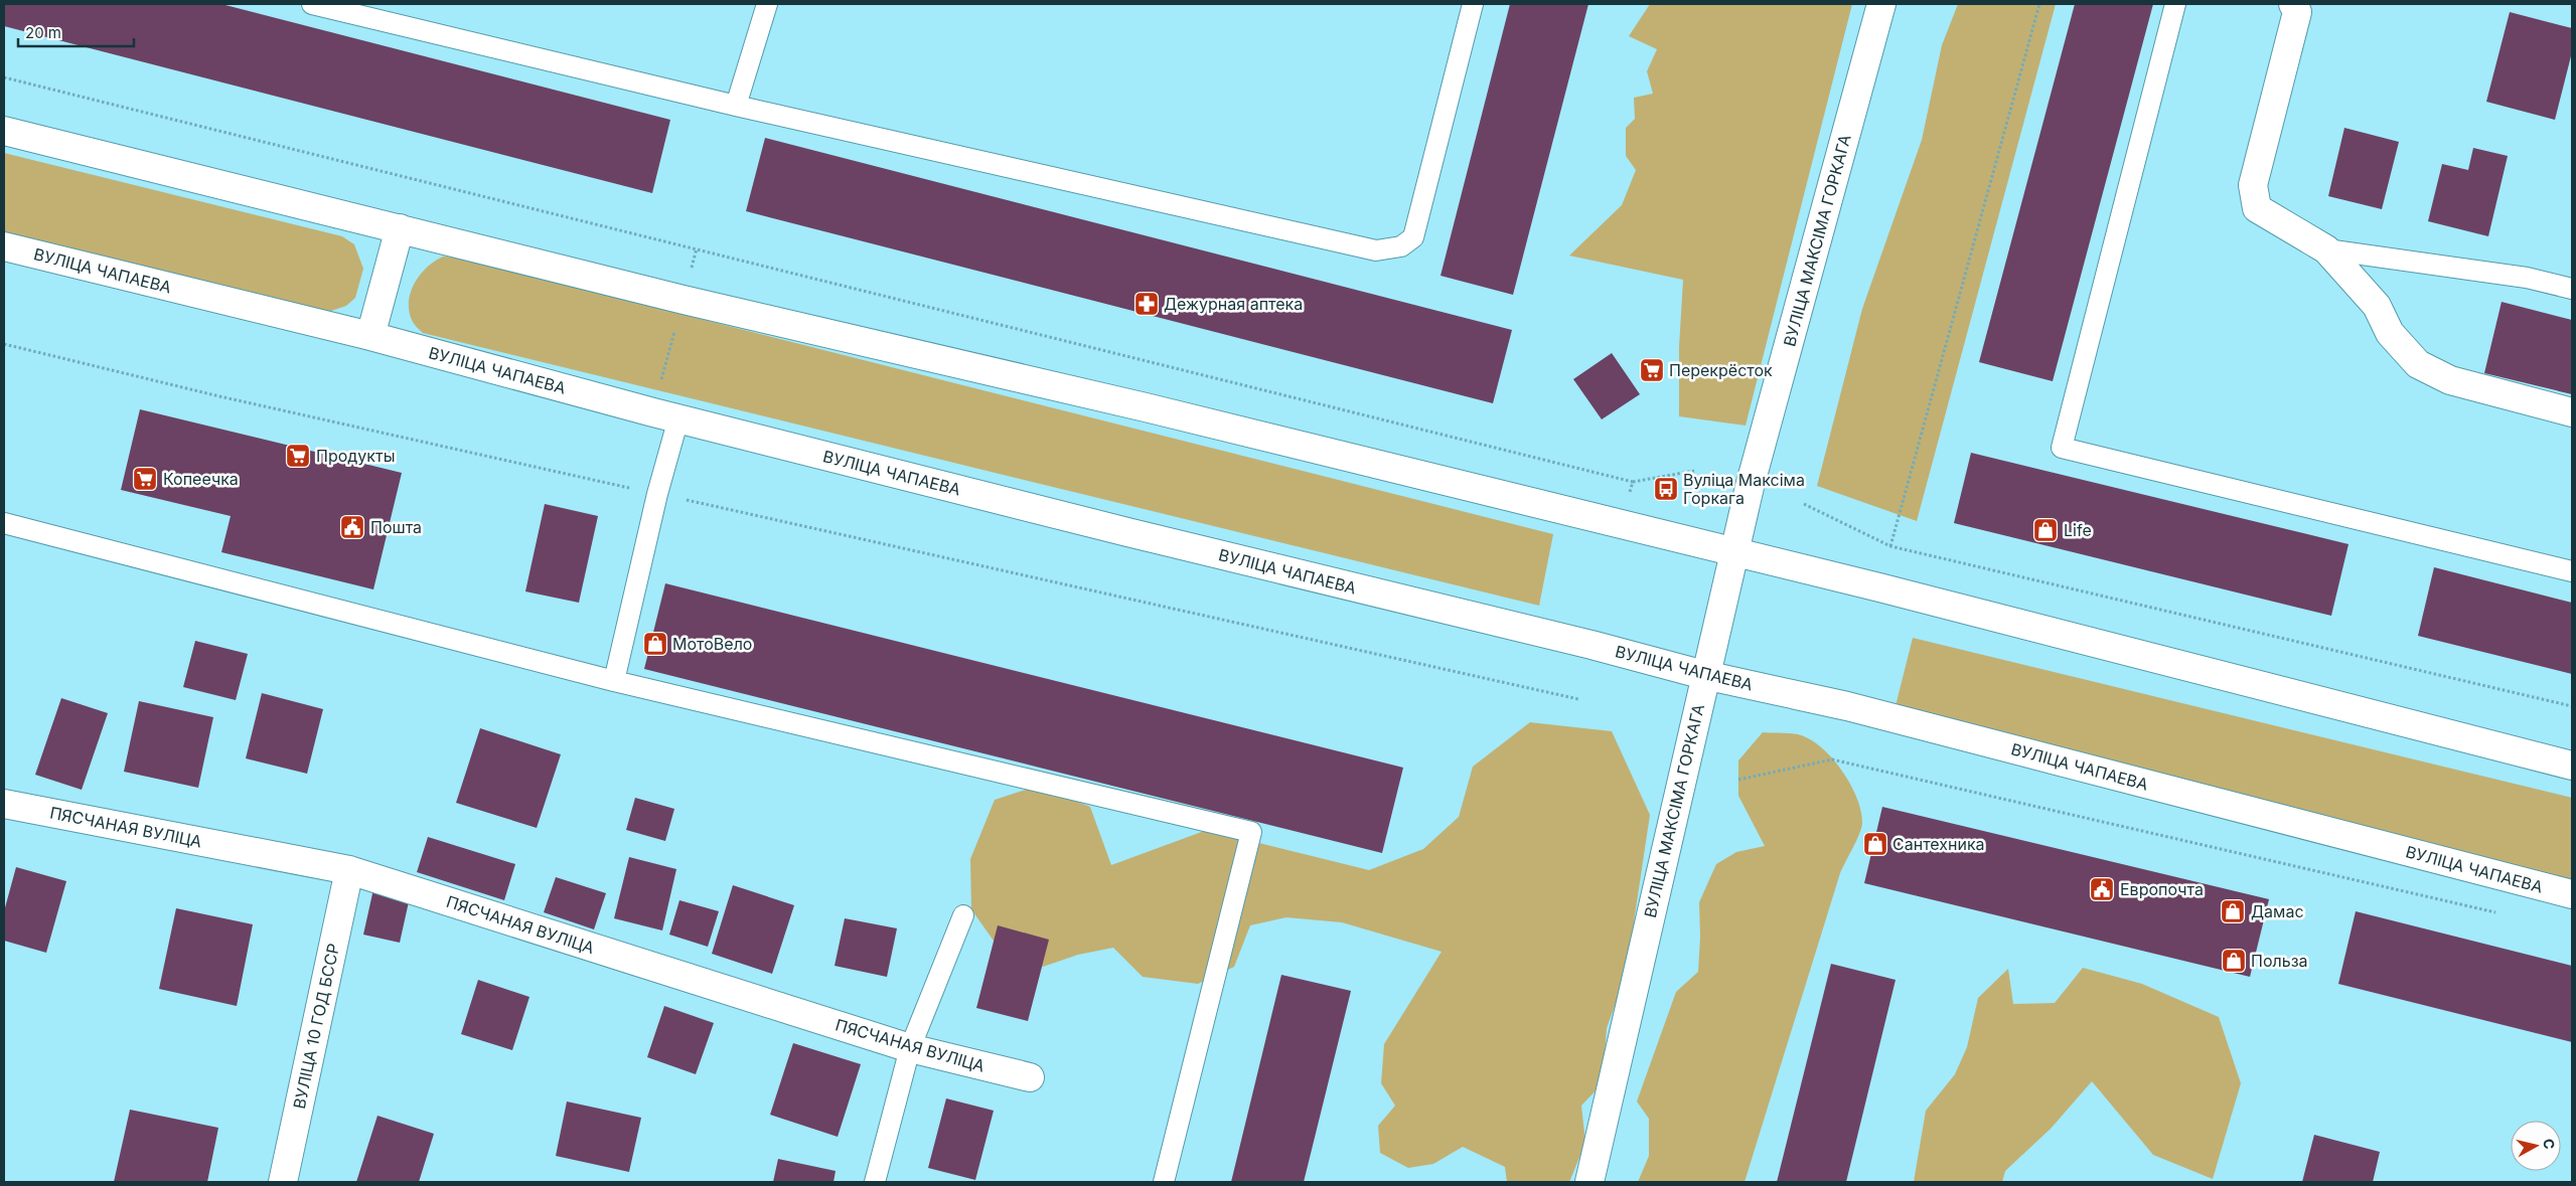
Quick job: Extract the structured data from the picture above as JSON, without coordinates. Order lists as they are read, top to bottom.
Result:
{
  "streets": {
    "main road": [
      "ВУЛІЦА МАКСІМА ГОРКАГА",
      "ВУЛІЦА ЧАПАЕВА",
      "ПЯСЧАНАЯ ВУЛІЦА",
      "ВУЛІЦА 10 ГОД БССР"
    ]
  },
  "crossings": [
    ["ВУЛІЦА МАКСІМА ГОРКАГА", "ВУЛІЦА ЧАПАЕВА"],
    ["ПЯСЧАНАЯ ВУЛІЦА", "ВУЛІЦА 10 ГОД БССР"]
  ],
  "places": {
    "pharmacy": ["Дежурная аптека"],
    "supermarket": ["Перекрёсток", "Продукты", "Копеечка"],
    "bus stop": ["Вуліца Максіма Горкага"],
    "public building": ["Пошта", "Европочта"],
    "shop": [
      "Life",
      "МотоВело",
      "Сантехника",
      "Дамас",
      "Польза"
    ]
  },
  "scale_bar": "20 m",
  "north": "right"
}
